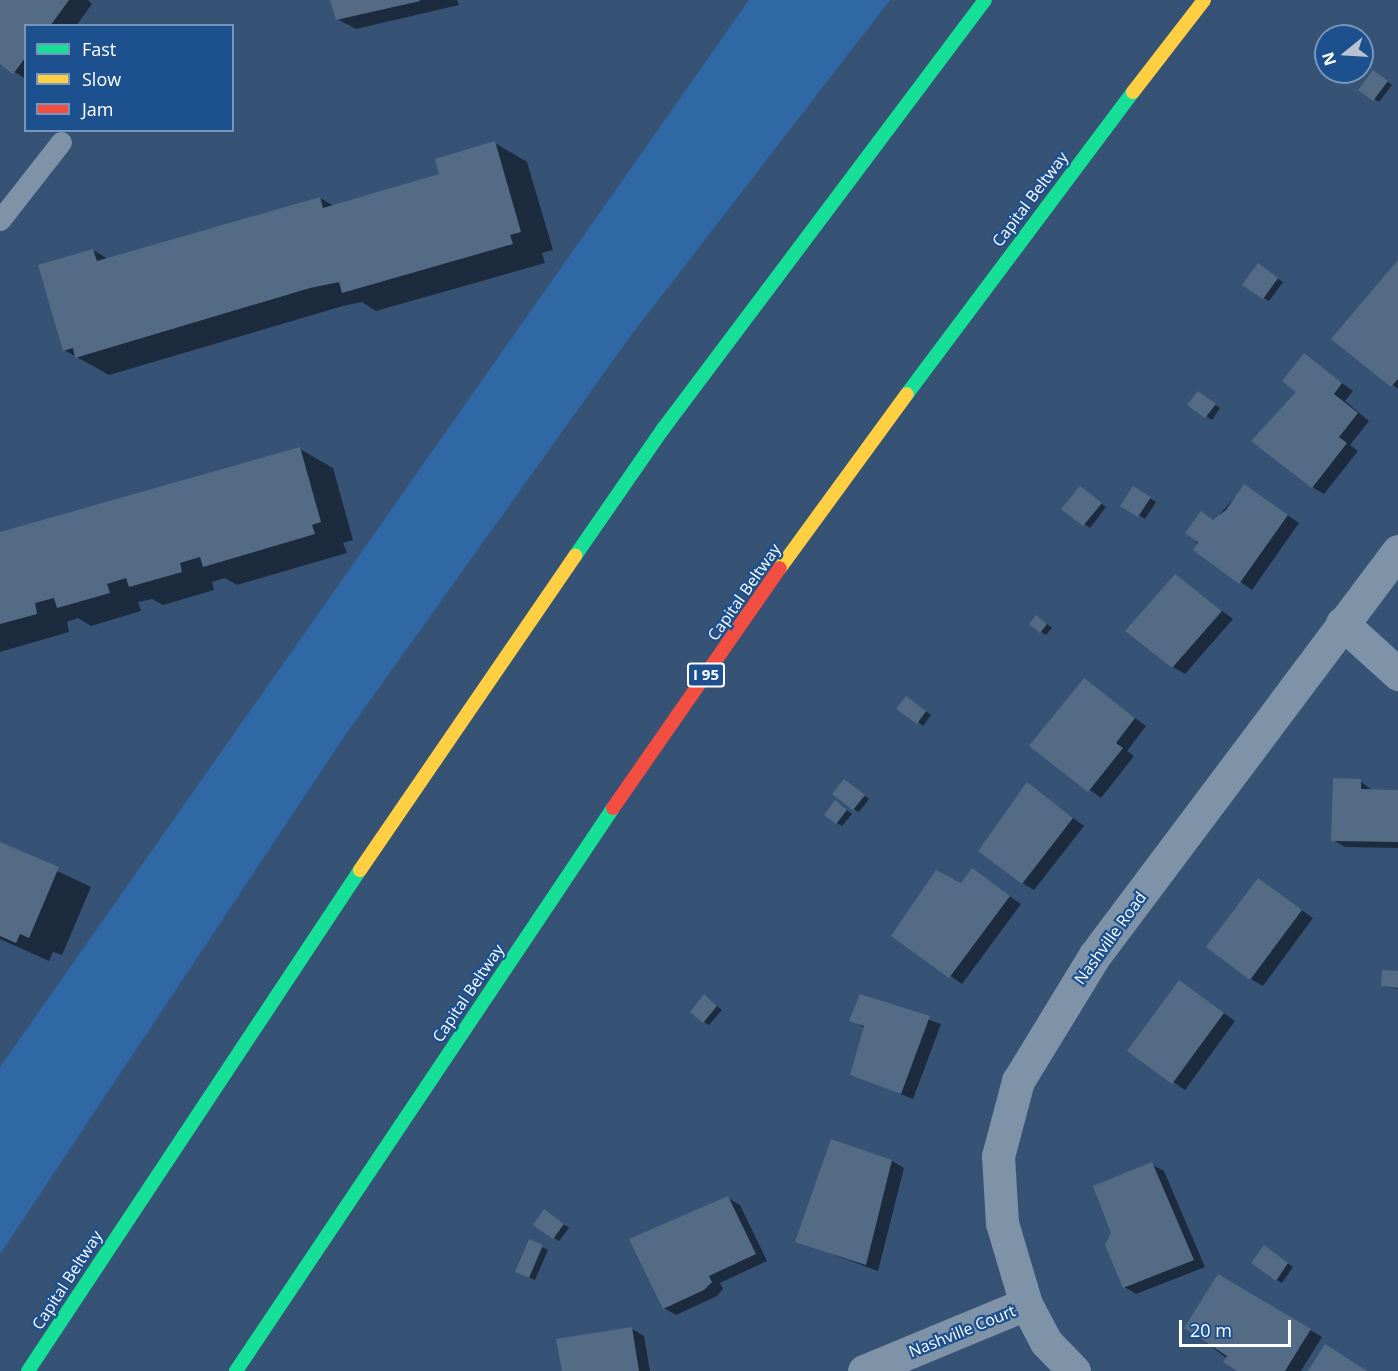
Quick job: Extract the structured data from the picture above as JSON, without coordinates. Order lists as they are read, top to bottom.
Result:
{
  "streets": {
    "highway": ["Capital Beltway", "I 95"],
    "street": ["Nashville Road", "Nashville Court"]
  },
  "crossings": [
    ["Nashville Road", "Nashville Court"]
  ],
  "legend": ["Fast", "Slow", "Jam"],
  "scale_bar": "20 m",
  "north": "left"
}
